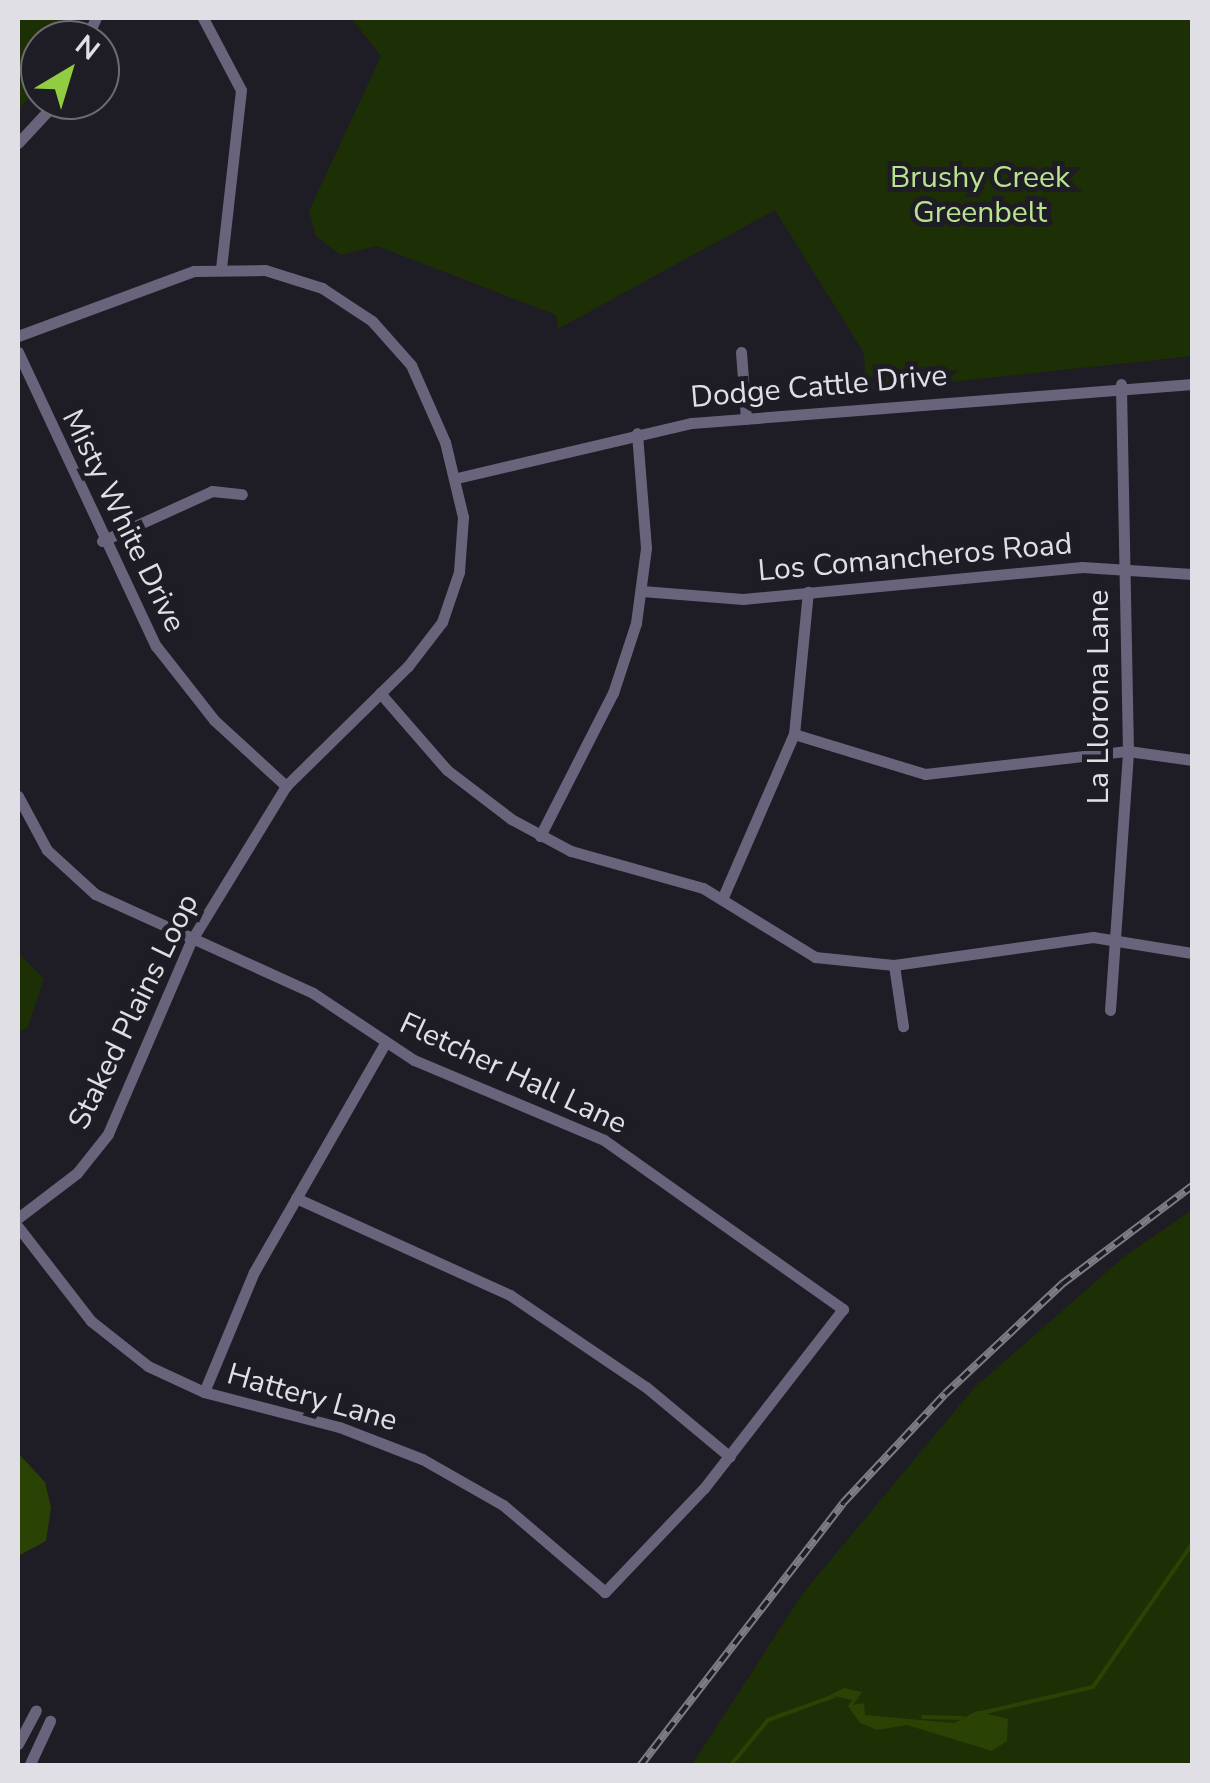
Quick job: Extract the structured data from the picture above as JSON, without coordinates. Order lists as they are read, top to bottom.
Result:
{
  "streets": {
    "street": [
      "Dodge Cattle Drive",
      "Misty White Drive",
      "Los Comancheros Road",
      "La Llorona Lane",
      "Staked Plains Loop",
      "Fletcher Hall Lane",
      "Hattery Lane"
    ]
  },
  "crossings": [
    ["Dodge Cattle Drive", "La Llorona Lane"],
    ["Dodge Cattle Drive", "Staked Plains Loop"],
    ["Misty White Drive", "Staked Plains Loop"],
    ["Los Comancheros Road", "La Llorona Lane"],
    ["Staked Plains Loop", "Fletcher Hall Lane"],
    ["Fletcher Hall Lane", "Hattery Lane"]
  ],
  "parks": ["Brushy Creek Greenbelt"],
  "north": "top right"
}
